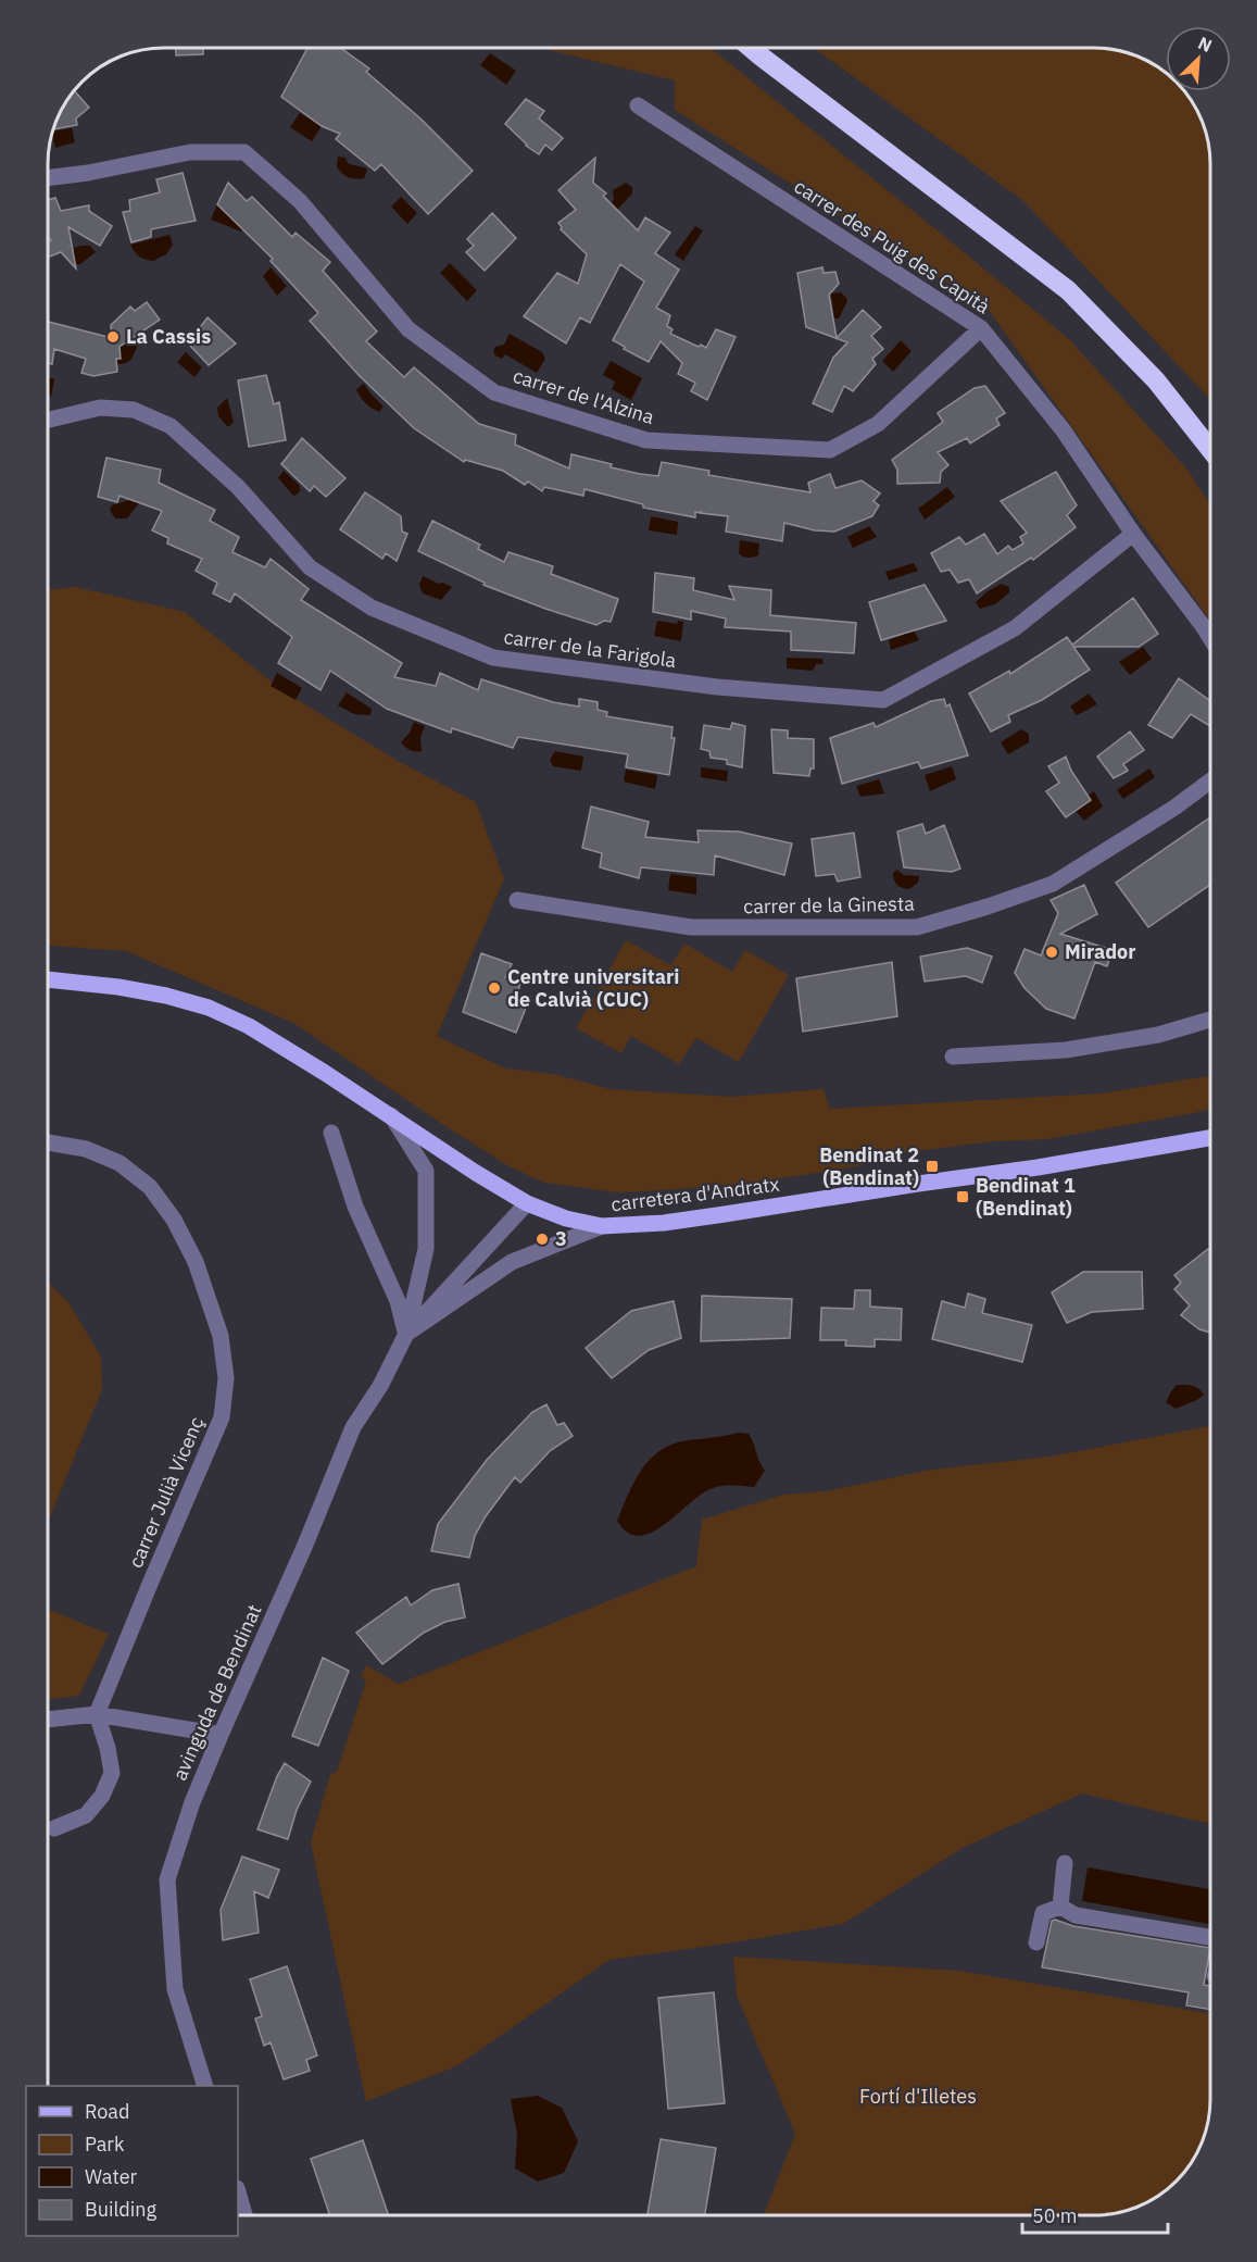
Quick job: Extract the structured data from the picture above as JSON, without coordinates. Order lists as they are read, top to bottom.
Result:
{
  "streets": {
    "main road": ["carretera d'Andratx"],
    "street": [
      "carrer des Puig des Capità",
      "carrer de l'Alzina",
      "carrer de la Farigola",
      "carrer de la Ginesta",
      "carrer Julià Vicenç",
      "avinguda de Bendinat"
    ]
  },
  "crossings": [
    ["carrer des Puig des Capità", "carrer de l'Alzina"],
    ["carrer des Puig des Capità", "carrer de la Farigola"],
    ["carretera d'Andratx", "avinguda de Bendinat"]
  ],
  "parks": ["Fortí d'Illetes"],
  "places": {
    "other": [
      "La Cassis",
      "Mirador",
      "Centre universitari de Calvià (CUC)",
      "3"
    ],
    "transit": ["Bendinat 2 (Bendinat)", "Bendinat 1 (Bendinat)"]
  },
  "legend": [
    "Road",
    "Park",
    "Water",
    "Building"
  ],
  "scale_bar": "50 m",
  "north": "top right"
}
